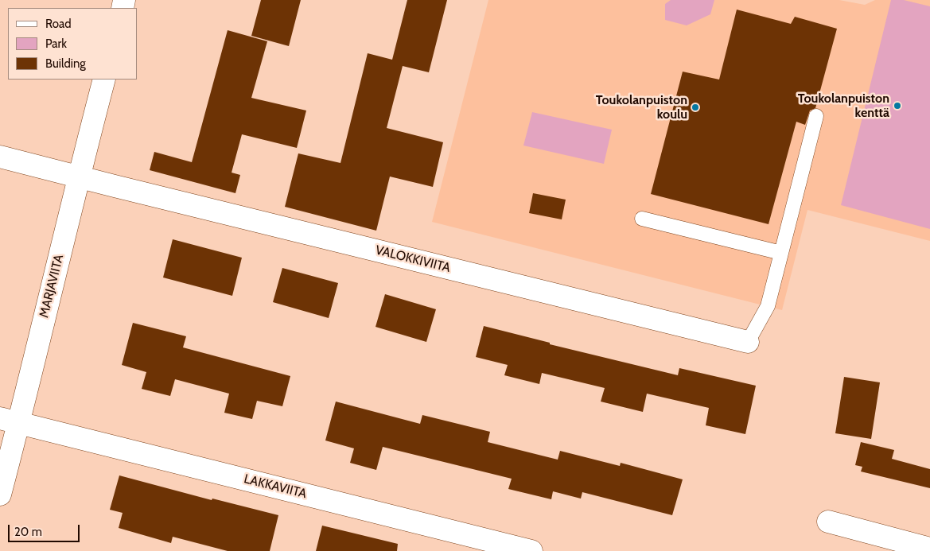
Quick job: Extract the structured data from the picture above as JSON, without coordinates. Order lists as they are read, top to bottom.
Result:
{
  "streets": {
    "street": ["VALOKKIVIITA", "MARJAVIITA", "LAKKAVIITA"]
  },
  "crossings": [
    ["VALOKKIVIITA", "MARJAVIITA"],
    ["MARJAVIITA", "LAKKAVIITA"]
  ],
  "places": ["Toukolanpuiston kenttä", "Toukolanpuiston koulu"],
  "legend": ["Road", "Park", "Building"],
  "scale_bar": "20 m"
}
